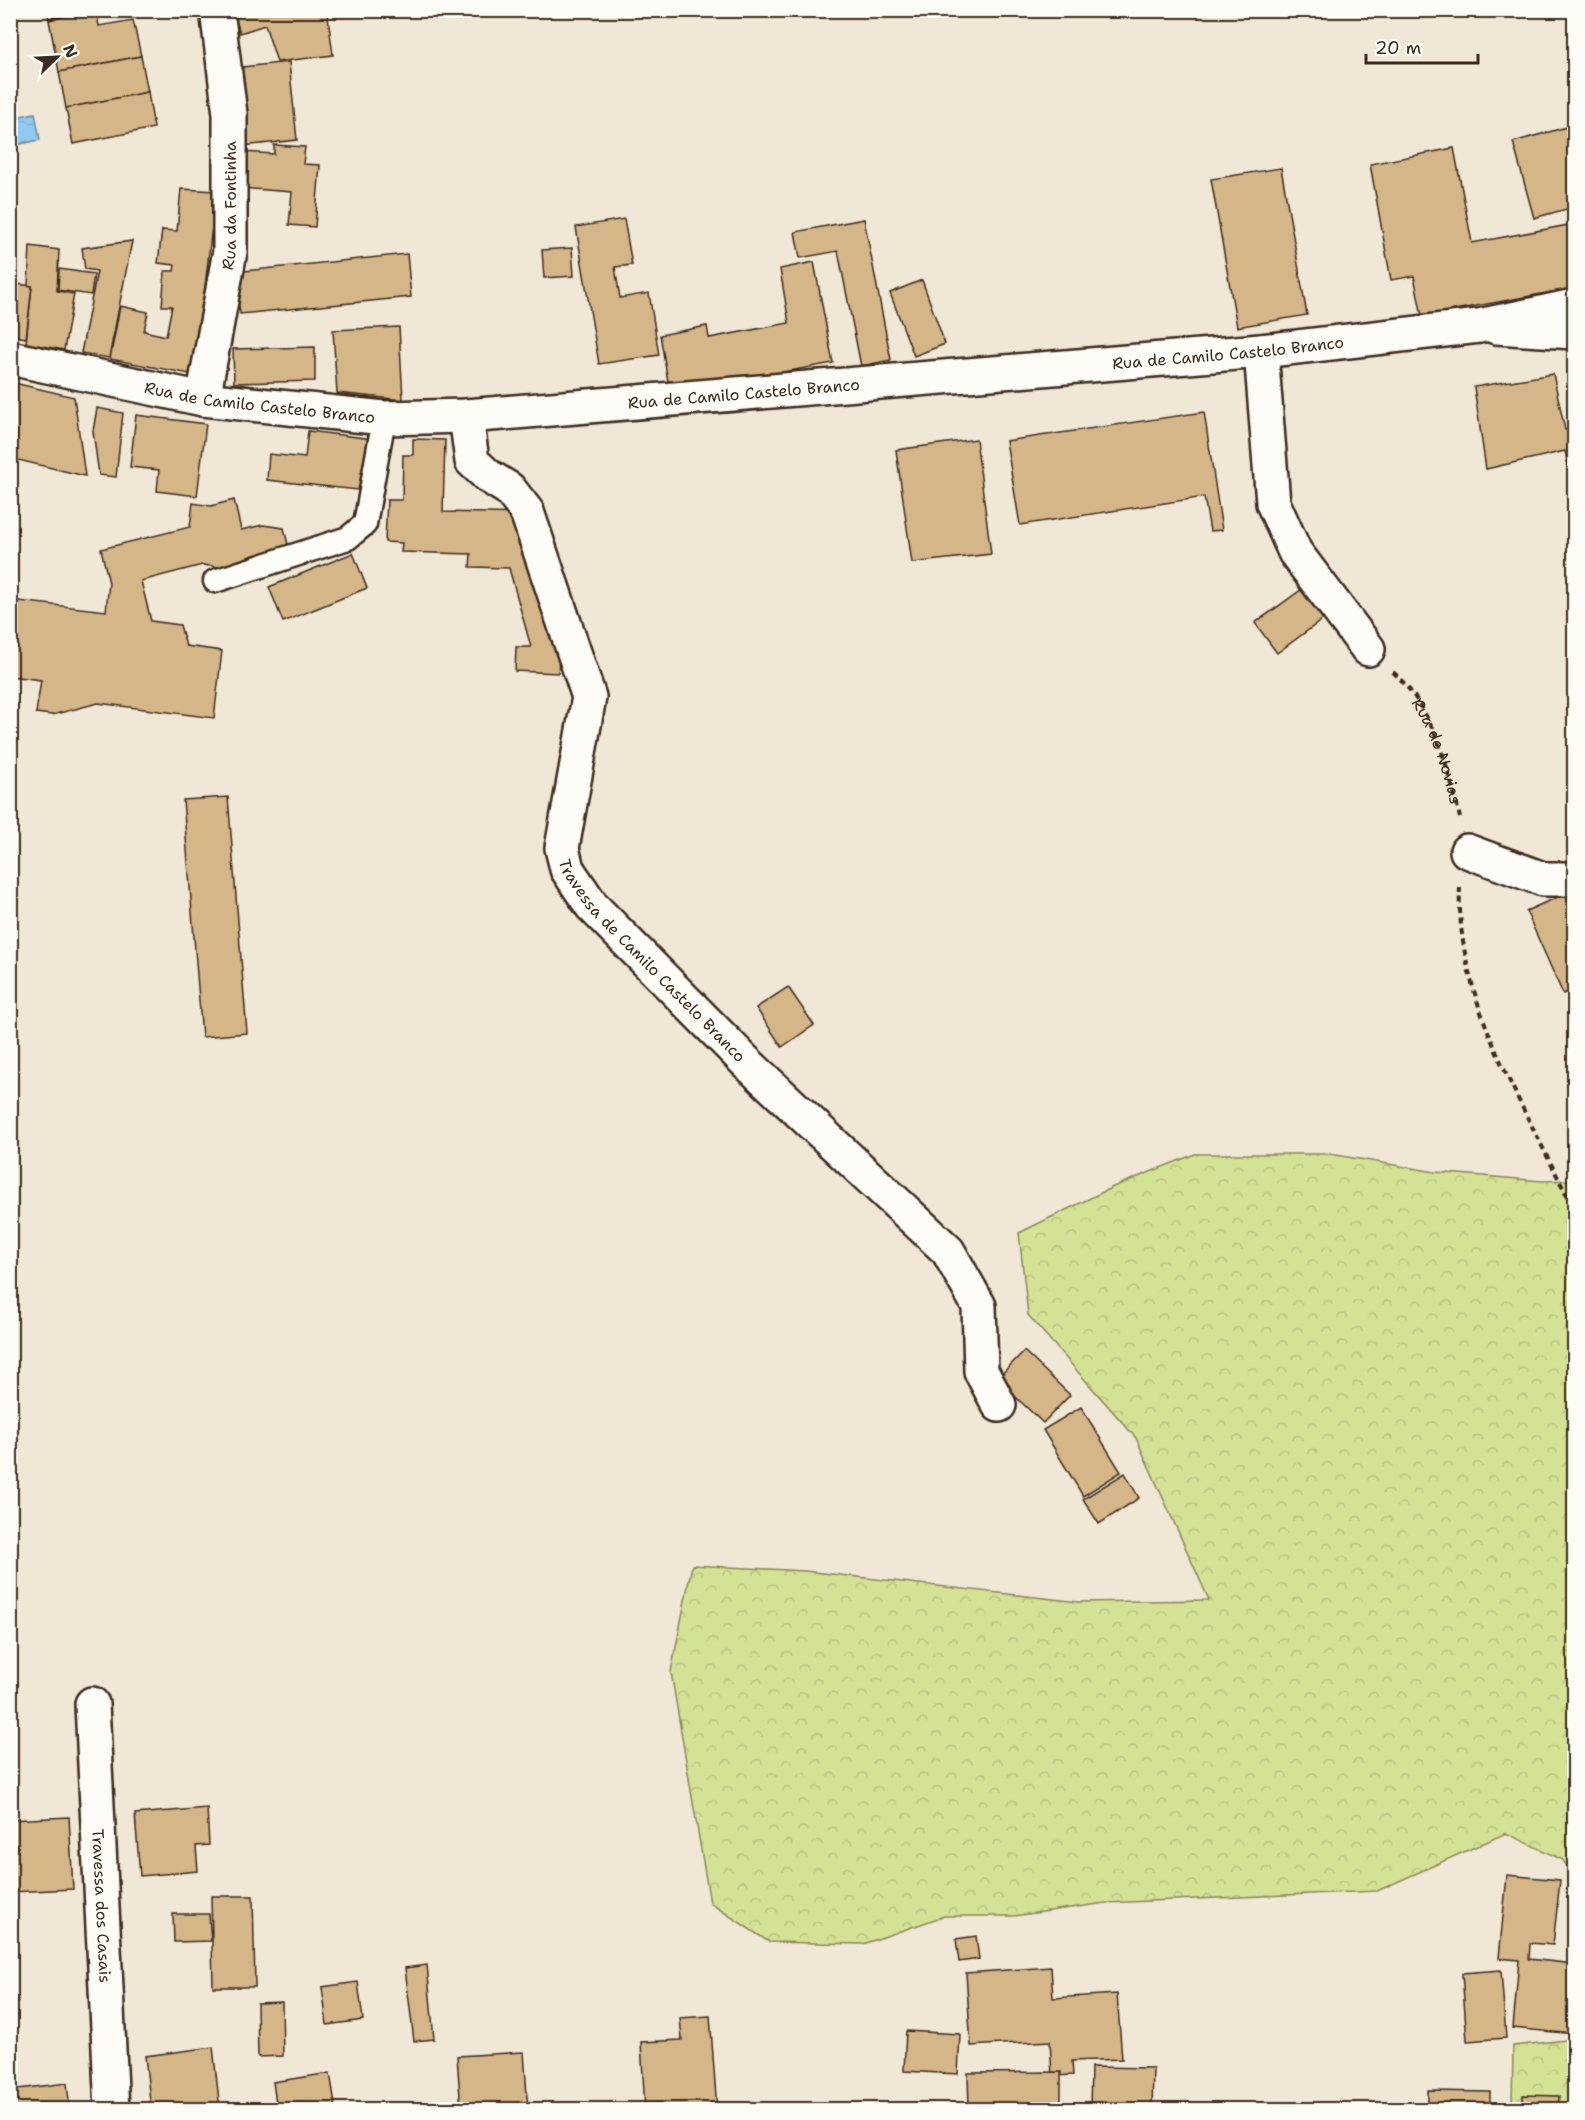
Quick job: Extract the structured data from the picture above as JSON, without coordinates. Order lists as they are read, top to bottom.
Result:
{
  "streets": {
    "street": [
      "Rua da Fontinha",
      "Rua de Camilo Castelo Branco",
      "Travessa de Camilo Castelo Branco",
      "Travessa dos Casais"
    ],
    "path": ["Rua de Novias"]
  },
  "crossings": [
    ["Rua da Fontinha", "Rua de Camilo Castelo Branco"],
    ["Rua de Camilo Castelo Branco", "Travessa de Camilo Castelo Branco"]
  ],
  "scale_bar": "20 m",
  "north": "top right"
}
